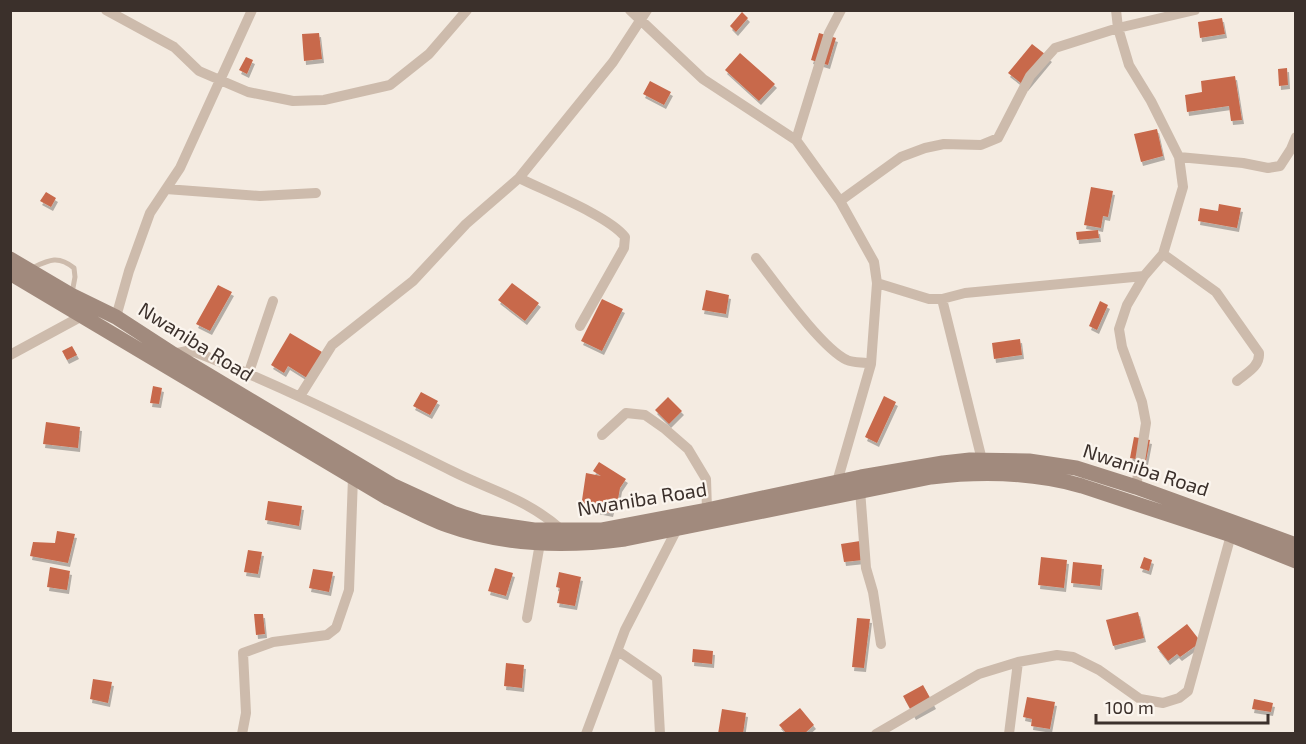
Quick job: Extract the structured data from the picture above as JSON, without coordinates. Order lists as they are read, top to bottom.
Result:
{
  "streets": {
    "main road": ["Nwaniba Road"]
  },
  "scale_bar": "100 m"
}
